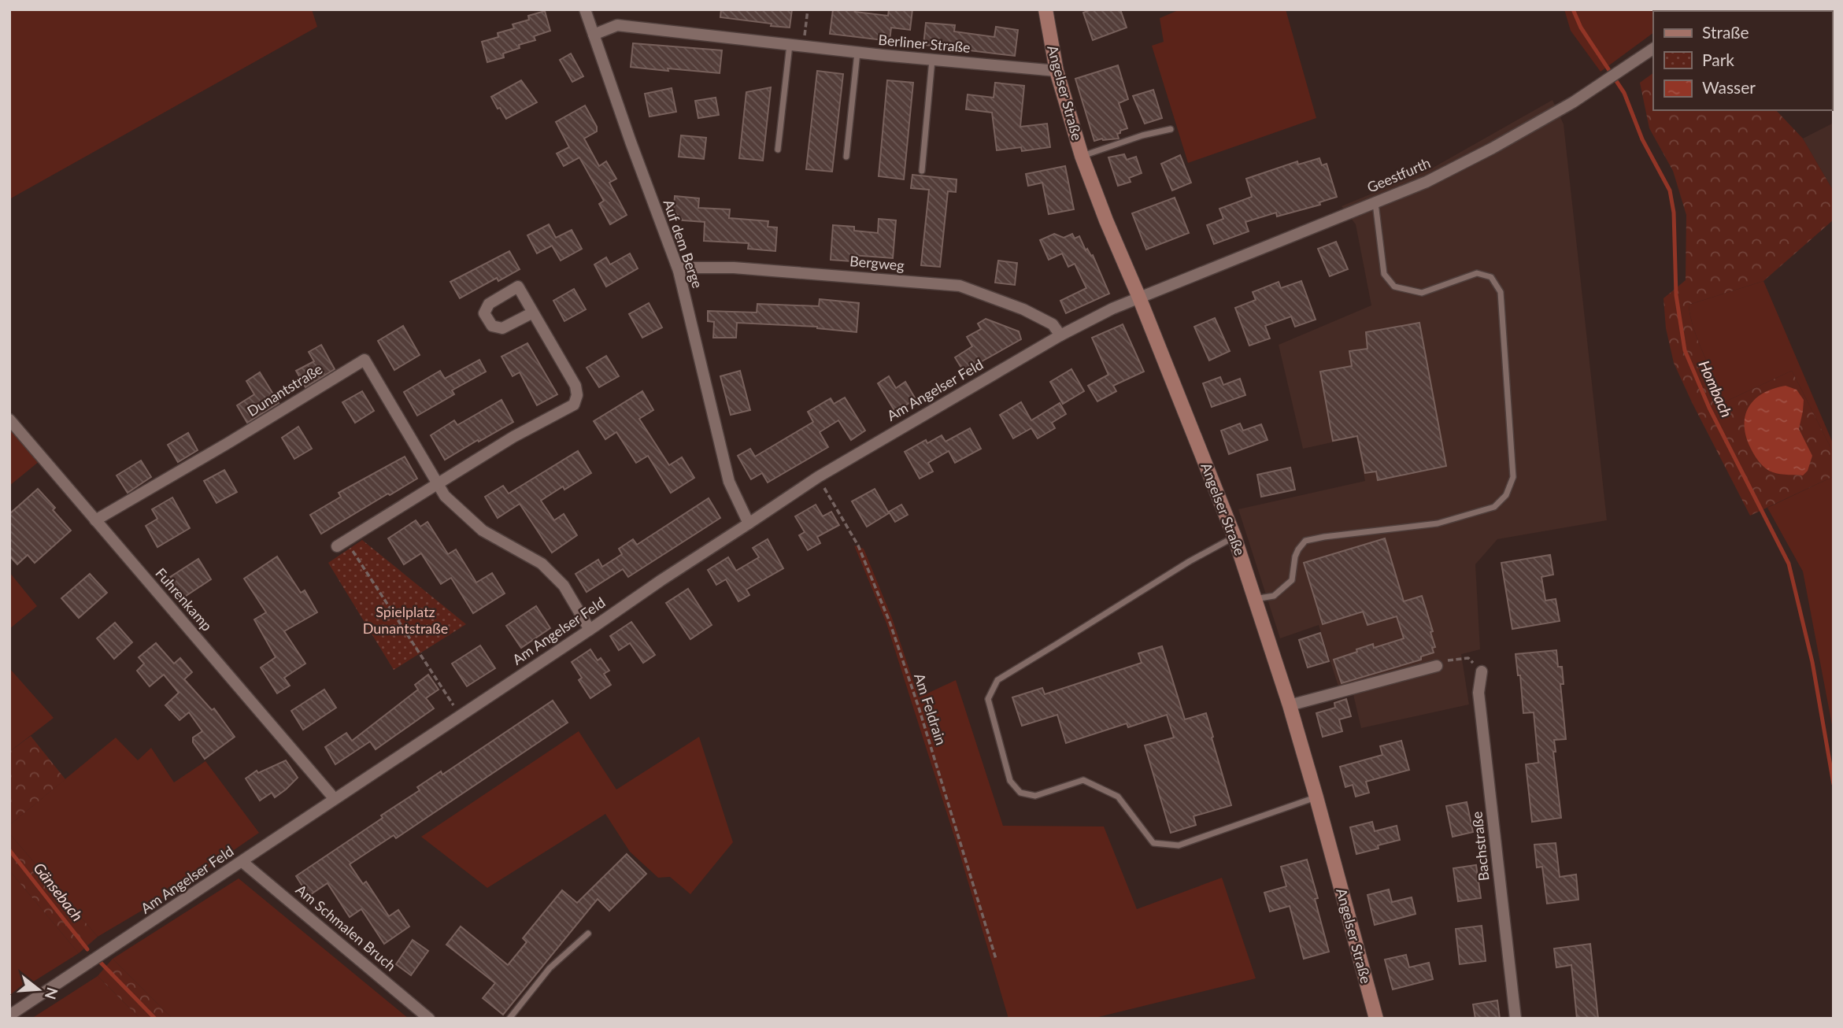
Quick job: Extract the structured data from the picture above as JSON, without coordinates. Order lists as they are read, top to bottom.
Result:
{
  "streets": {
    "main road": ["Angelser Straße"],
    "street": [
      "Berliner Straße",
      "Geestfurth",
      "Auf dem Berge",
      "Bergweg",
      "Dunantstraße",
      "Am Angelser Feld",
      "Fuhrenkamp",
      "Bachstraße",
      "Am Schmalen Bruch"
    ],
    "path": ["Am Feldrain"]
  },
  "crossings": [
    ["Berliner Straße", "Angelser Straße"],
    ["Berliner Straße", "Auf dem Berge"],
    ["Angelser Straße", "Geestfurth"],
    ["Angelser Straße", "Am Angelser Feld"],
    ["Geestfurth", "Am Angelser Feld"],
    ["Auf dem Berge", "Bergweg"],
    ["Auf dem Berge", "Am Angelser Feld"],
    ["Bergweg", "Am Angelser Feld"],
    ["Dunantstraße", "Am Angelser Feld"],
    ["Dunantstraße", "Fuhrenkamp"],
    ["Am Angelser Feld", "Fuhrenkamp"],
    ["Am Angelser Feld", "Am Feldrain"],
    ["Am Angelser Feld", "Am Schmalen Bruch"]
  ],
  "water": ["Hombach", "Gänsebach"],
  "parks": ["Spielplatz Dunantstraße"],
  "legend": ["Straße", "Park", "Wasser"],
  "north": "right"
}
